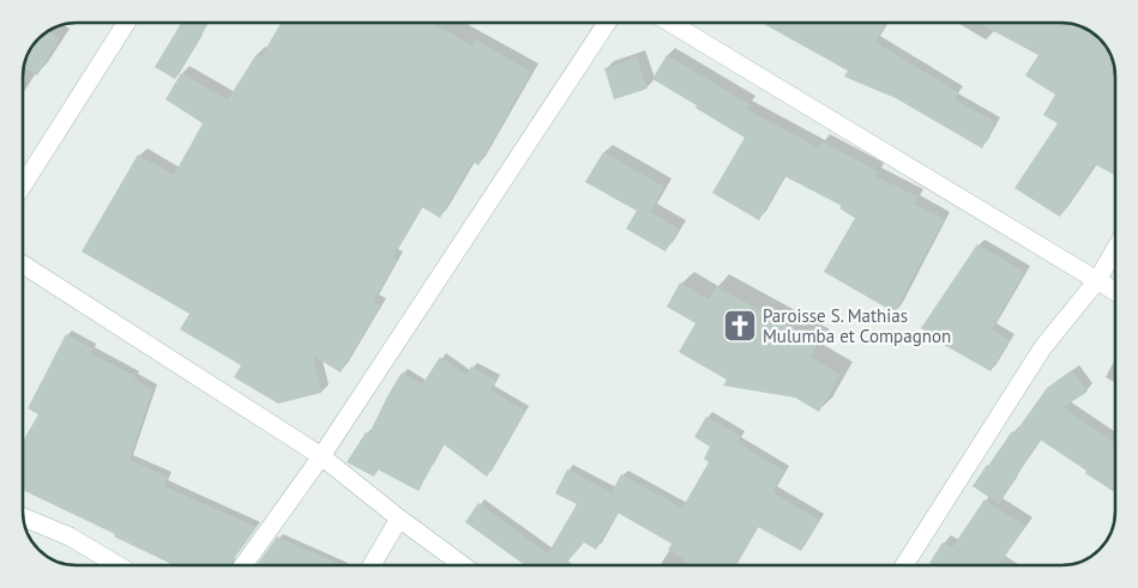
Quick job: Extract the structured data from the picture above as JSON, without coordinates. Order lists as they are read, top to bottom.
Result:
{
  "places": {
    "church": ["Paroisse S. Mathias Mulumba et Compagnon"]
  }
}
